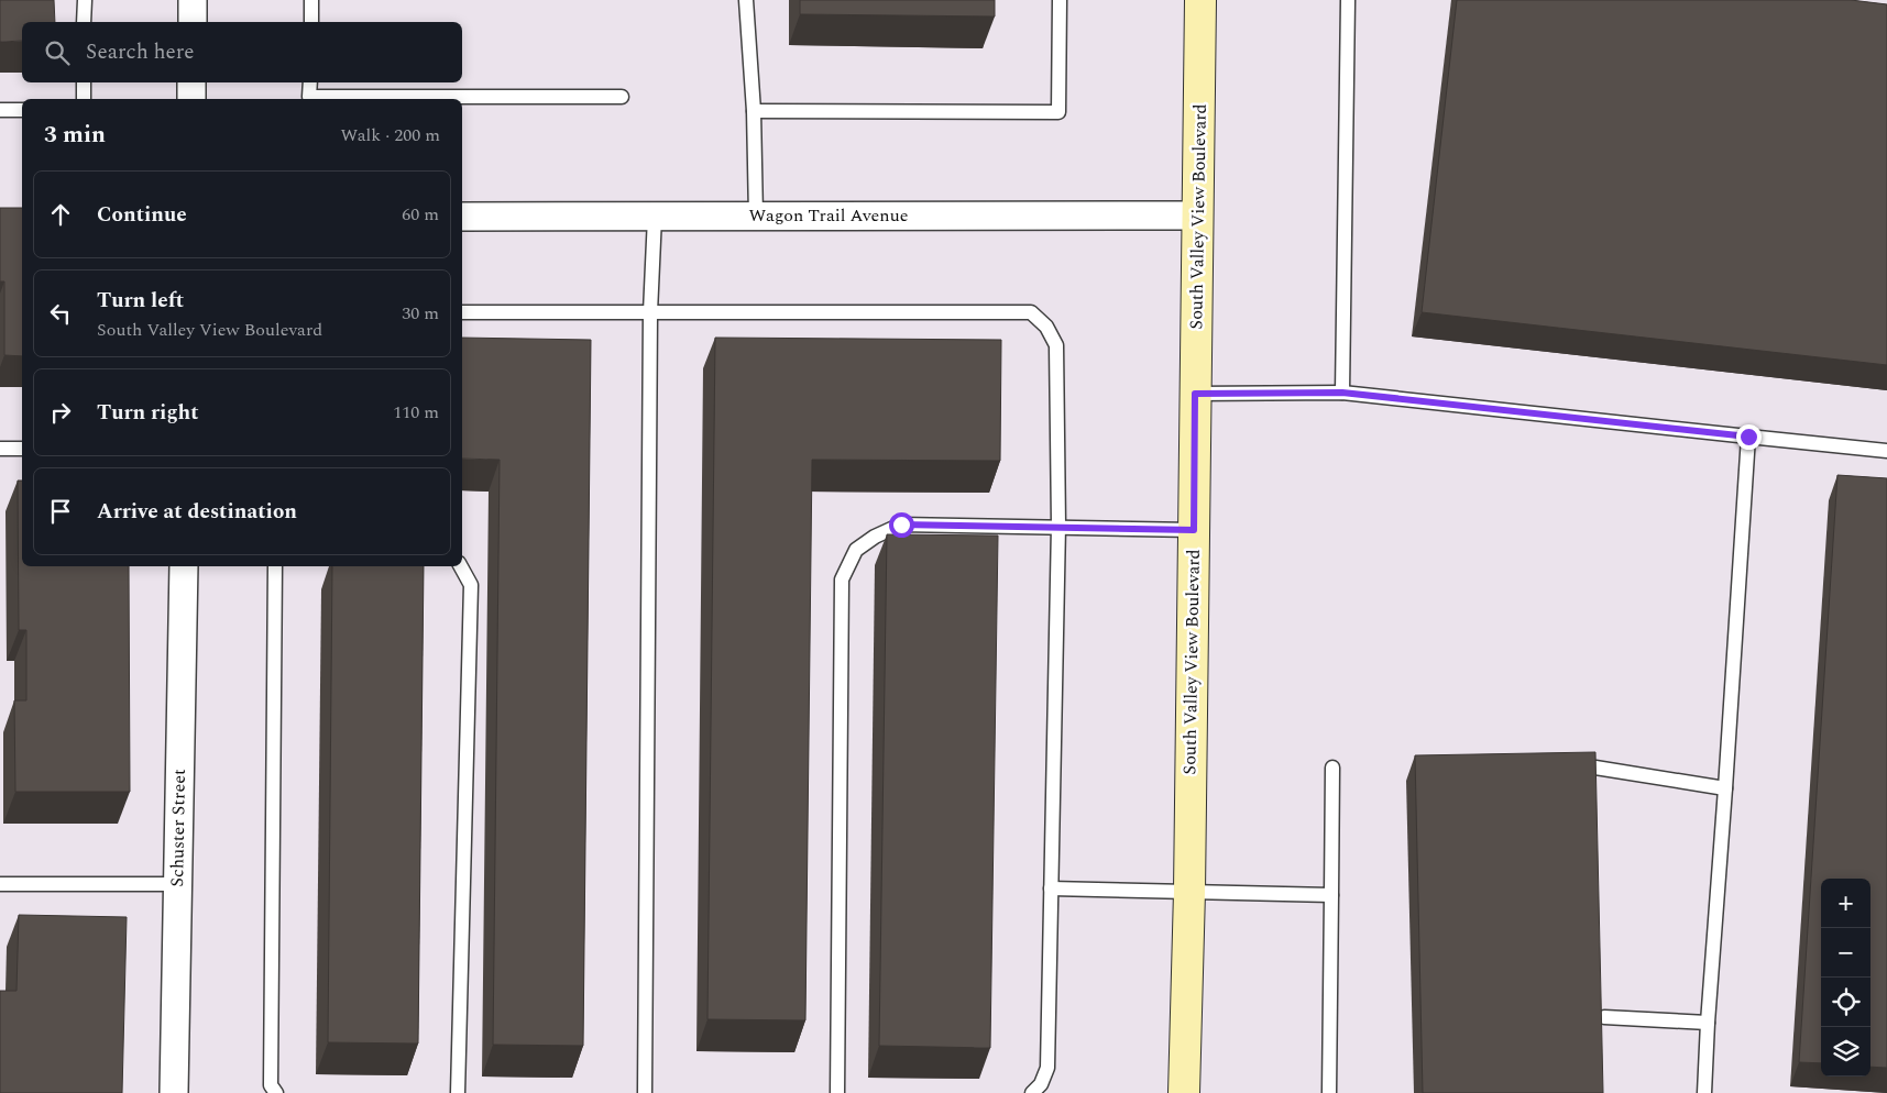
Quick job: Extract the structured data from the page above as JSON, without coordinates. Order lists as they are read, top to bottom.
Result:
{
  "streets": {
    "main road": ["South Valley View Boulevard"],
    "street": ["Wagon Trail Avenue", "Schuster Street"]
  },
  "crossings": [
    ["Wagon Trail Avenue", "South Valley View Boulevard"]
  ],
  "page": {
    "search": "Search here",
    "heading": ["3 min", "Walk · 200 m"],
    "list": [
      ["Continue", "60 m"],
      ["Turn left", "South Valley View Boulevard", "30 m"],
      ["Turn right", "110 m"],
      "Arrive at destination"
    ],
    "map_buttons": ["+", "−"]
  }
}
